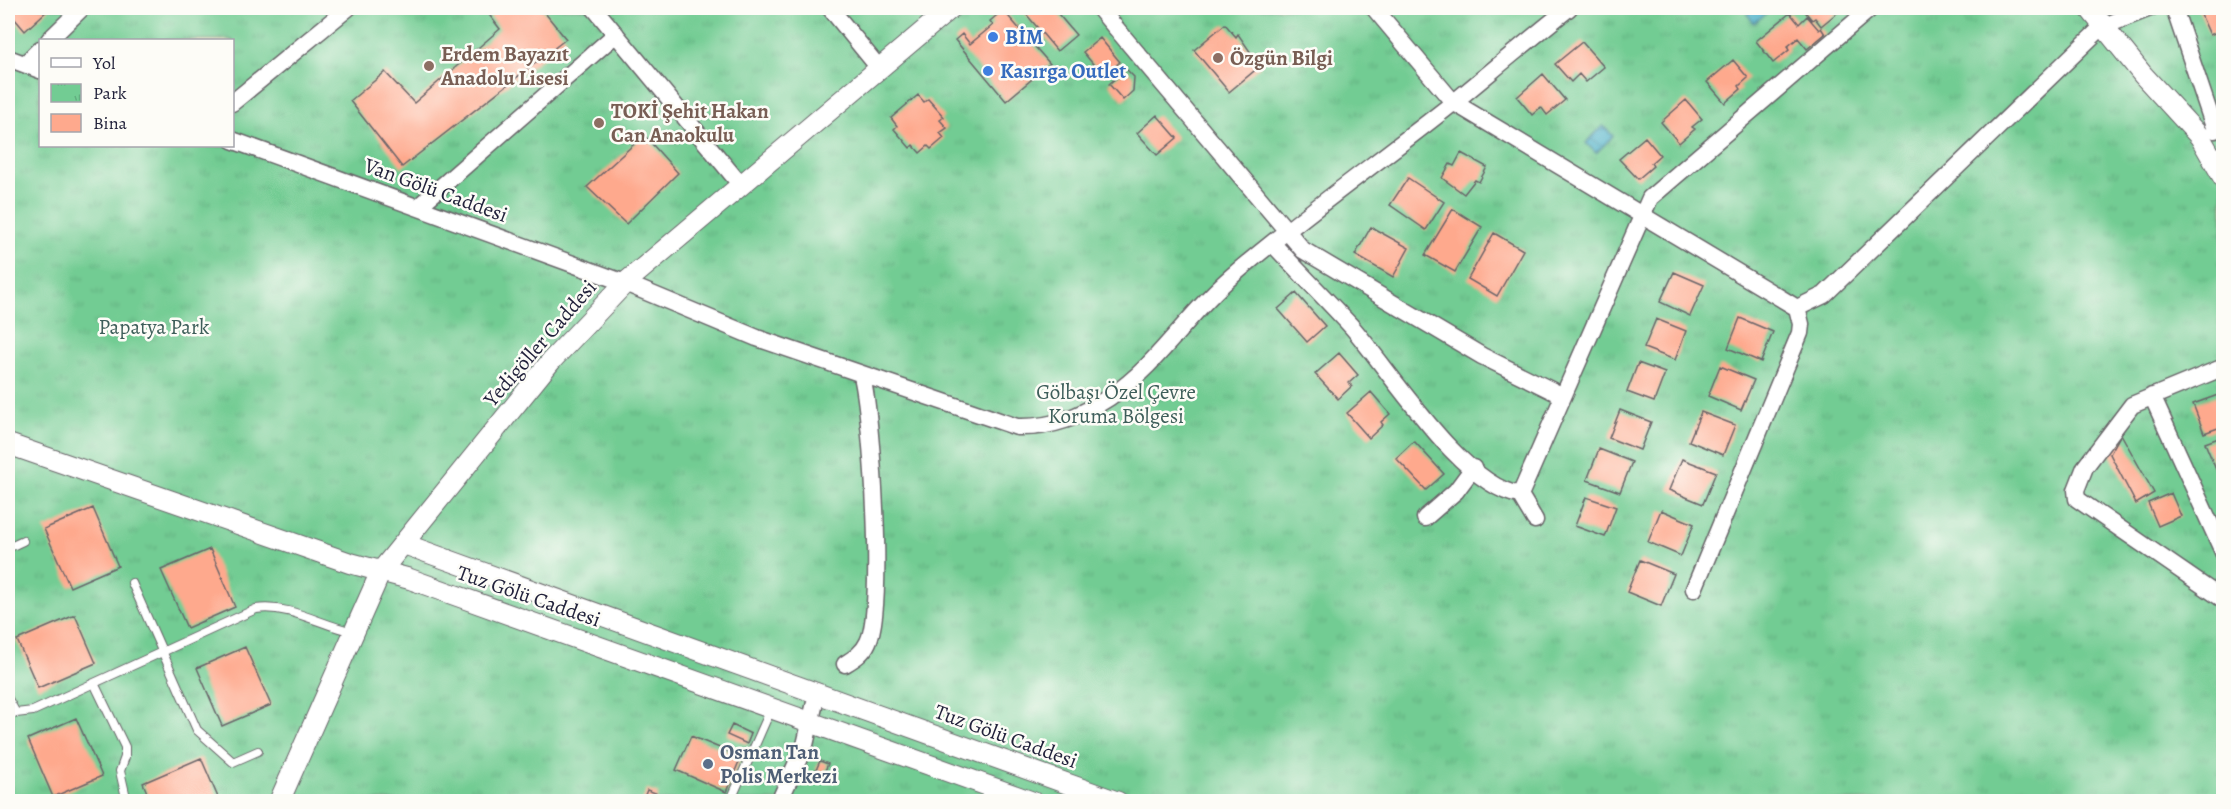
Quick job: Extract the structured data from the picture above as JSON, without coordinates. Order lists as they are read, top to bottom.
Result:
{
  "streets": {
    "street": ["Van Gölü Caddesi", "Yedigöller Caddesi", "Tuz Gölü Caddesi"]
  },
  "crossings": [
    ["Van Gölü Caddesi", "Yedigöller Caddesi"],
    ["Yedigöller Caddesi", "Tuz Gölü Caddesi"]
  ],
  "parks": ["Papatya Park", "Gölbaşı Özel Çevre Koruma Bölgesi"],
  "places": [
    "BİM",
    "Özgün Bilgi",
    "Erdem Bayazıt Anadolu Lisesi",
    "Kasırga Outlet",
    "TOKİ Şehit Hakan Can Anaokulu",
    "Osman Tan Polis Merkezi"
  ],
  "legend": ["Yol", "Park", "Bina"]
}
